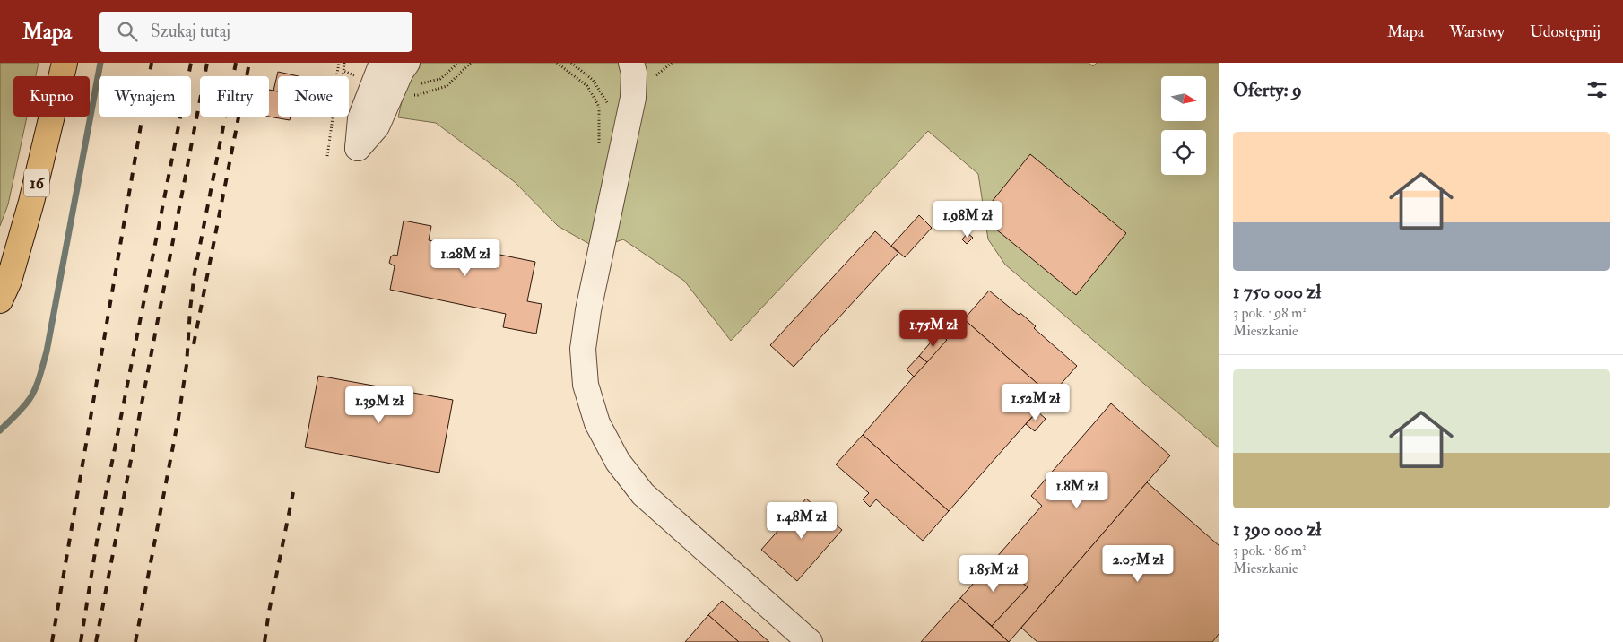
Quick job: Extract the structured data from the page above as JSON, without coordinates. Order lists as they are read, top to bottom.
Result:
{
  "streets": {
    "main road": ["16"]
  },
  "north": "right",
  "page": {
    "header": "Mapa",
    "search": "Szukaj tutaj",
    "nav": ["Mapa", "Warstwy", "Udostępnij"],
    "heading": "Oferty: 9",
    "chip": [
      "Kupno",
      "Wynajem",
      "Filtry",
      "Nowe"
    ],
    "list": [
      {
        "name": "1 750 000 zł",
        "note": "3 pok. · 98 m² · Mieszkanie"
      },
      {
        "name": "1 390 000 zł",
        "note": "3 pok. · 86 m² · Mieszkanie"
      }
    ],
    "price": [
      "1.98M zł",
      "1.28M zł",
      "1.75M zł",
      "1.52M zł",
      "1.39M zł",
      "1.8M zł",
      "1.48M zł",
      "2.05M zł",
      "1.85M zł"
    ]
  }
}
